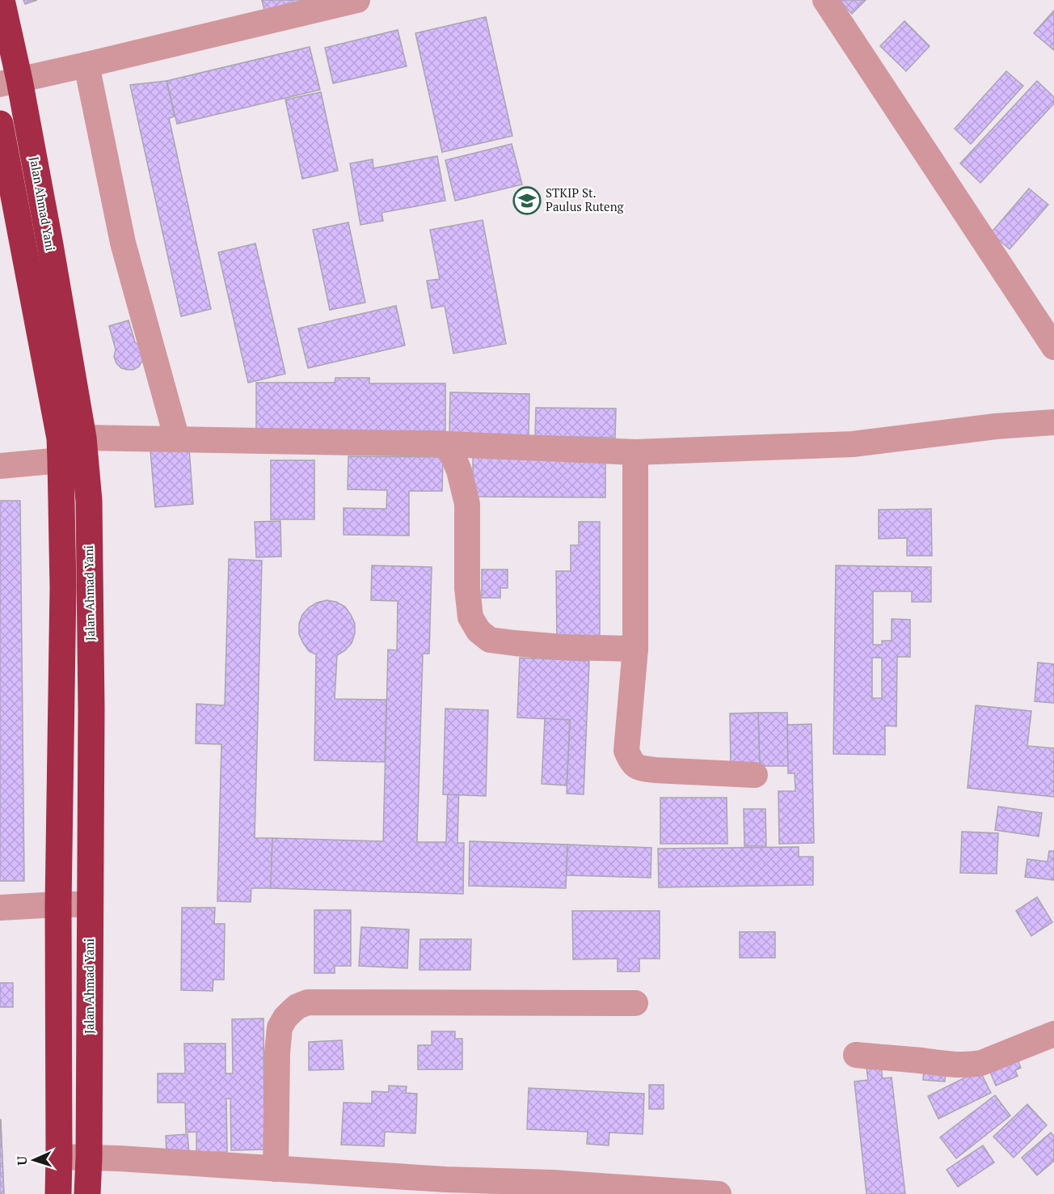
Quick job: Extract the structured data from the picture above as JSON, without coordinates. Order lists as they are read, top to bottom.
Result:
{
  "streets": {
    "highway": ["Jalan Ahmad Yani"]
  },
  "places": {
    "school or university": ["STKIP St. Paulus Ruteng"]
  },
  "north": "left"
}
